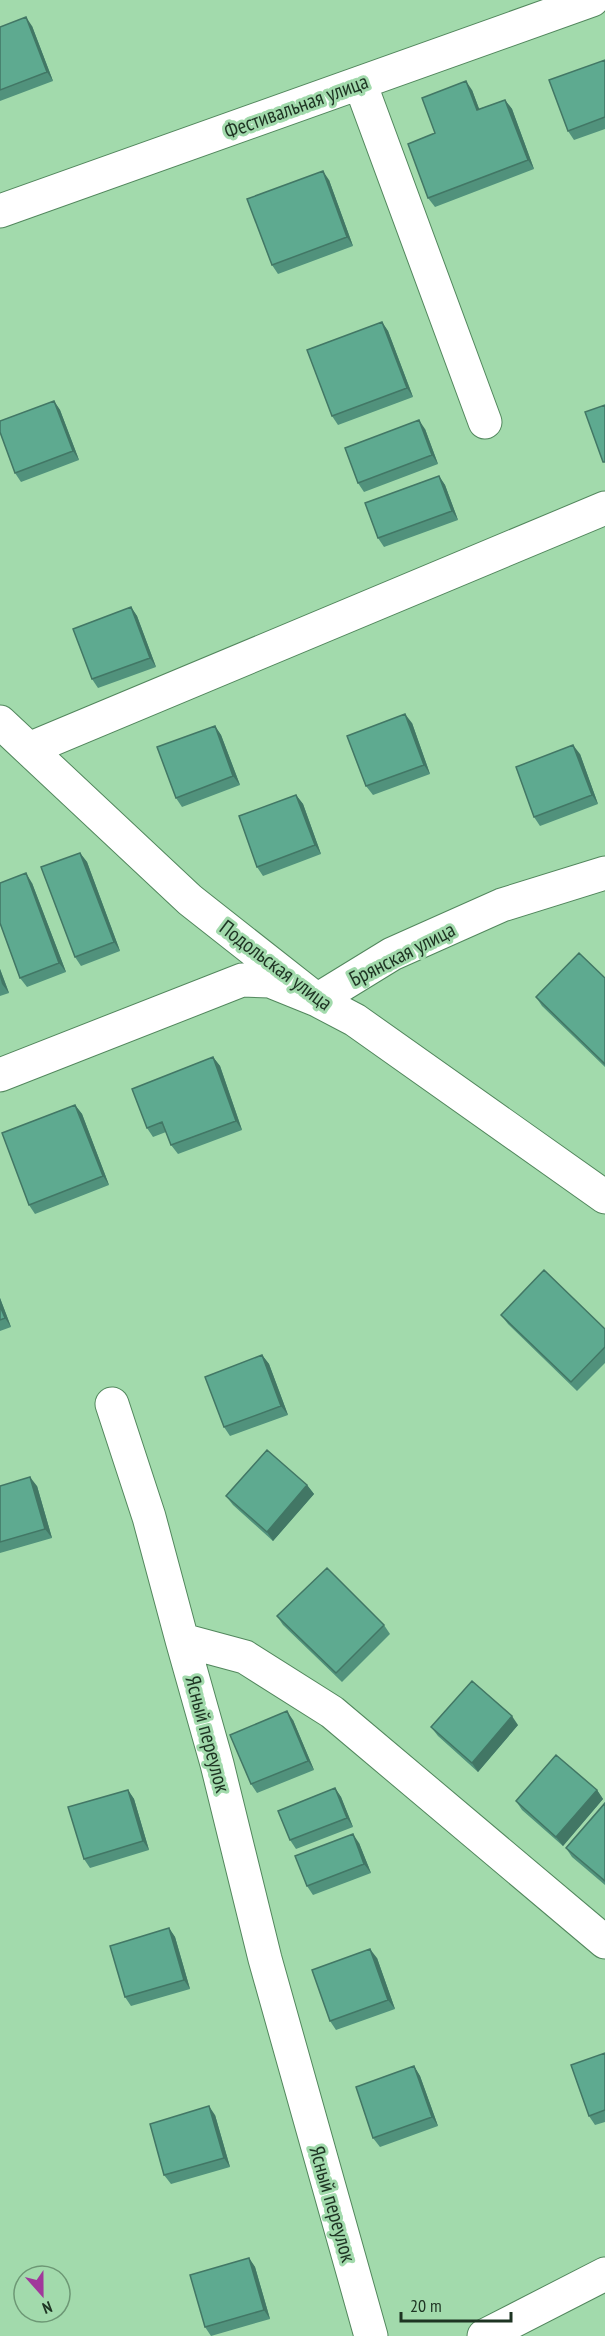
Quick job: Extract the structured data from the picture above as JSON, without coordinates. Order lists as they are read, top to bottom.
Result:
{
  "streets": {
    "street": [
      "Фестивальная улица",
      "Брянская улица",
      "Подольская улица",
      "Ясный переулок"
    ]
  },
  "crossings": [
    ["Брянская улица", "Подольская улица"]
  ],
  "scale_bar": "20 m",
  "north": "bottom"
}
